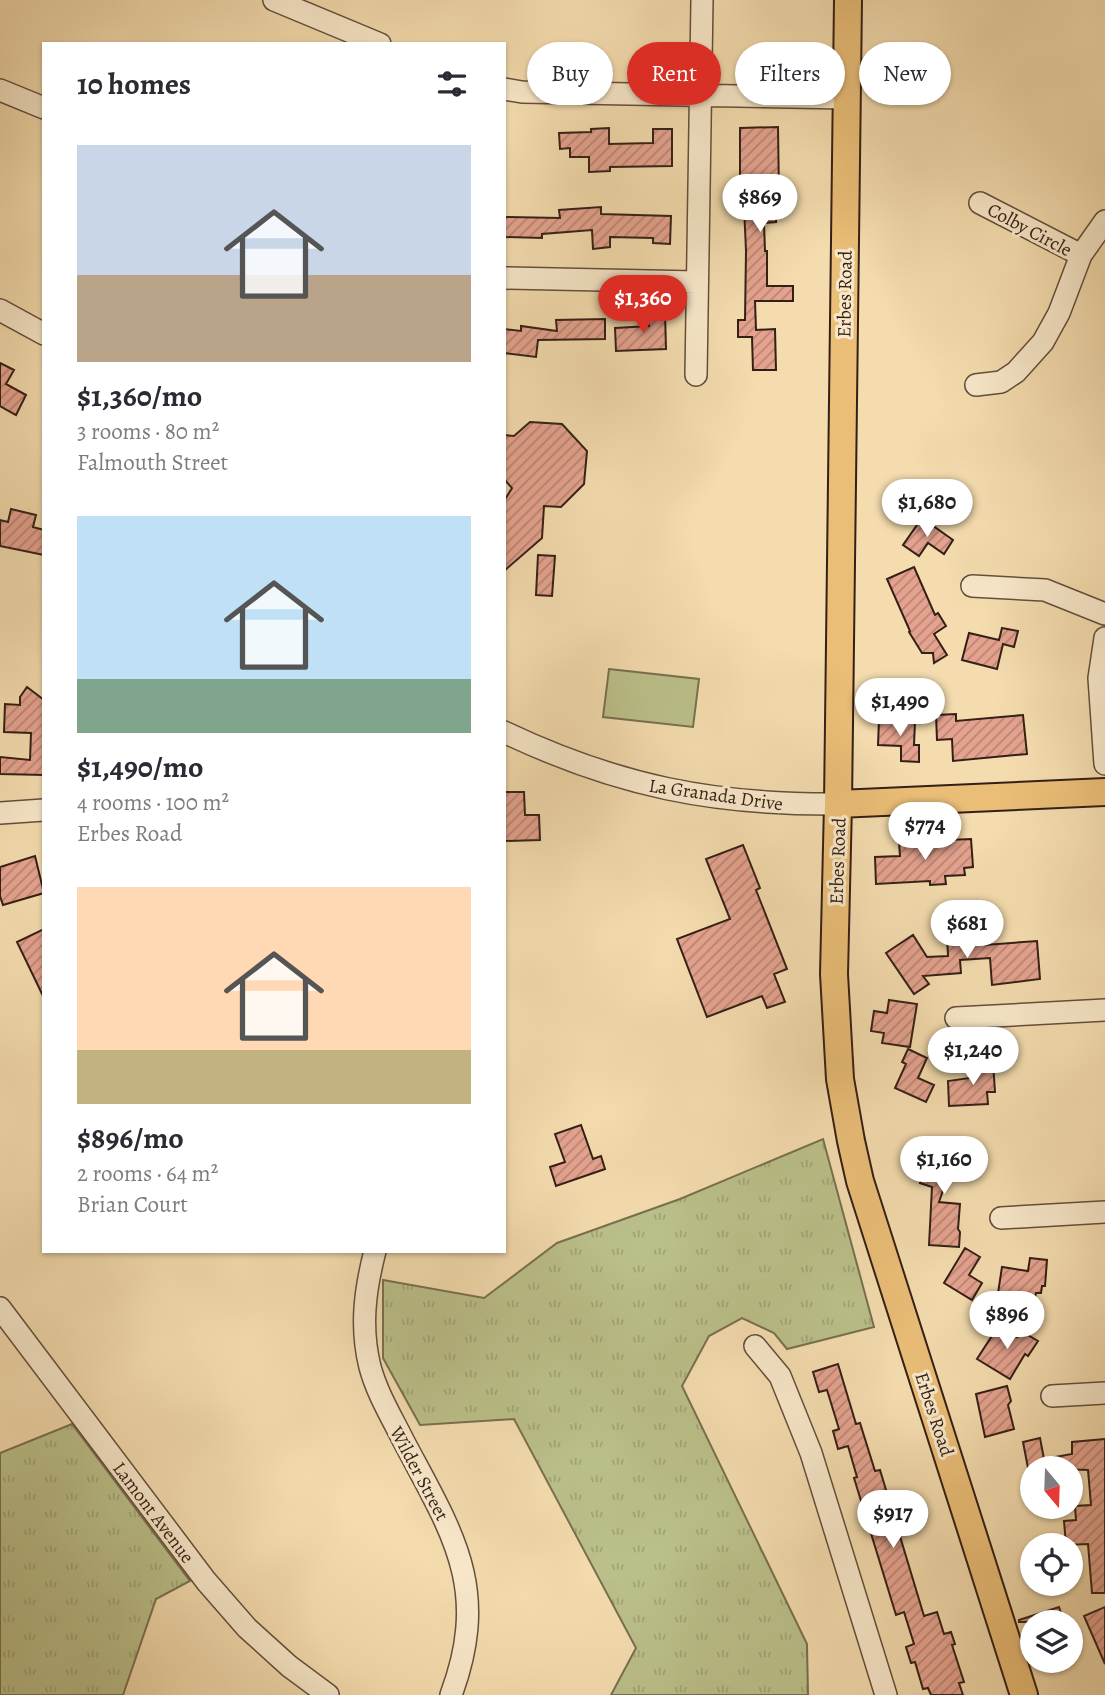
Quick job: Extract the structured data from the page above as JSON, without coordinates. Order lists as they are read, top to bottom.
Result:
{
  "streets": {
    "main road": ["Erbes Road", "La Granada Drive"],
    "street": ["Colby Circle", "Wilder Street", "Lamont Avenue"]
  },
  "crossings": [
    ["Erbes Road", "La Granada Drive"]
  ],
  "north": "bottom",
  "page": {
    "chip": [
      "Buy",
      "Rent",
      "Filters",
      "New"
    ],
    "heading": "10 homes",
    "list": [
      {
        "name": "$1,360/mo",
        "note": "3 rooms · 80 m² · Falmouth Street"
      },
      {
        "name": "$1,490/mo",
        "note": "4 rooms · 100 m² · Erbes Road"
      },
      {
        "name": "$896/mo",
        "note": "2 rooms · 64 m² · Brian Court"
      }
    ],
    "price": [
      "$869",
      "$1,360",
      "$1,680",
      "$1,490",
      "$774",
      "$681",
      "$1,240",
      "$1,160",
      "$896",
      "$917"
    ]
  }
}
